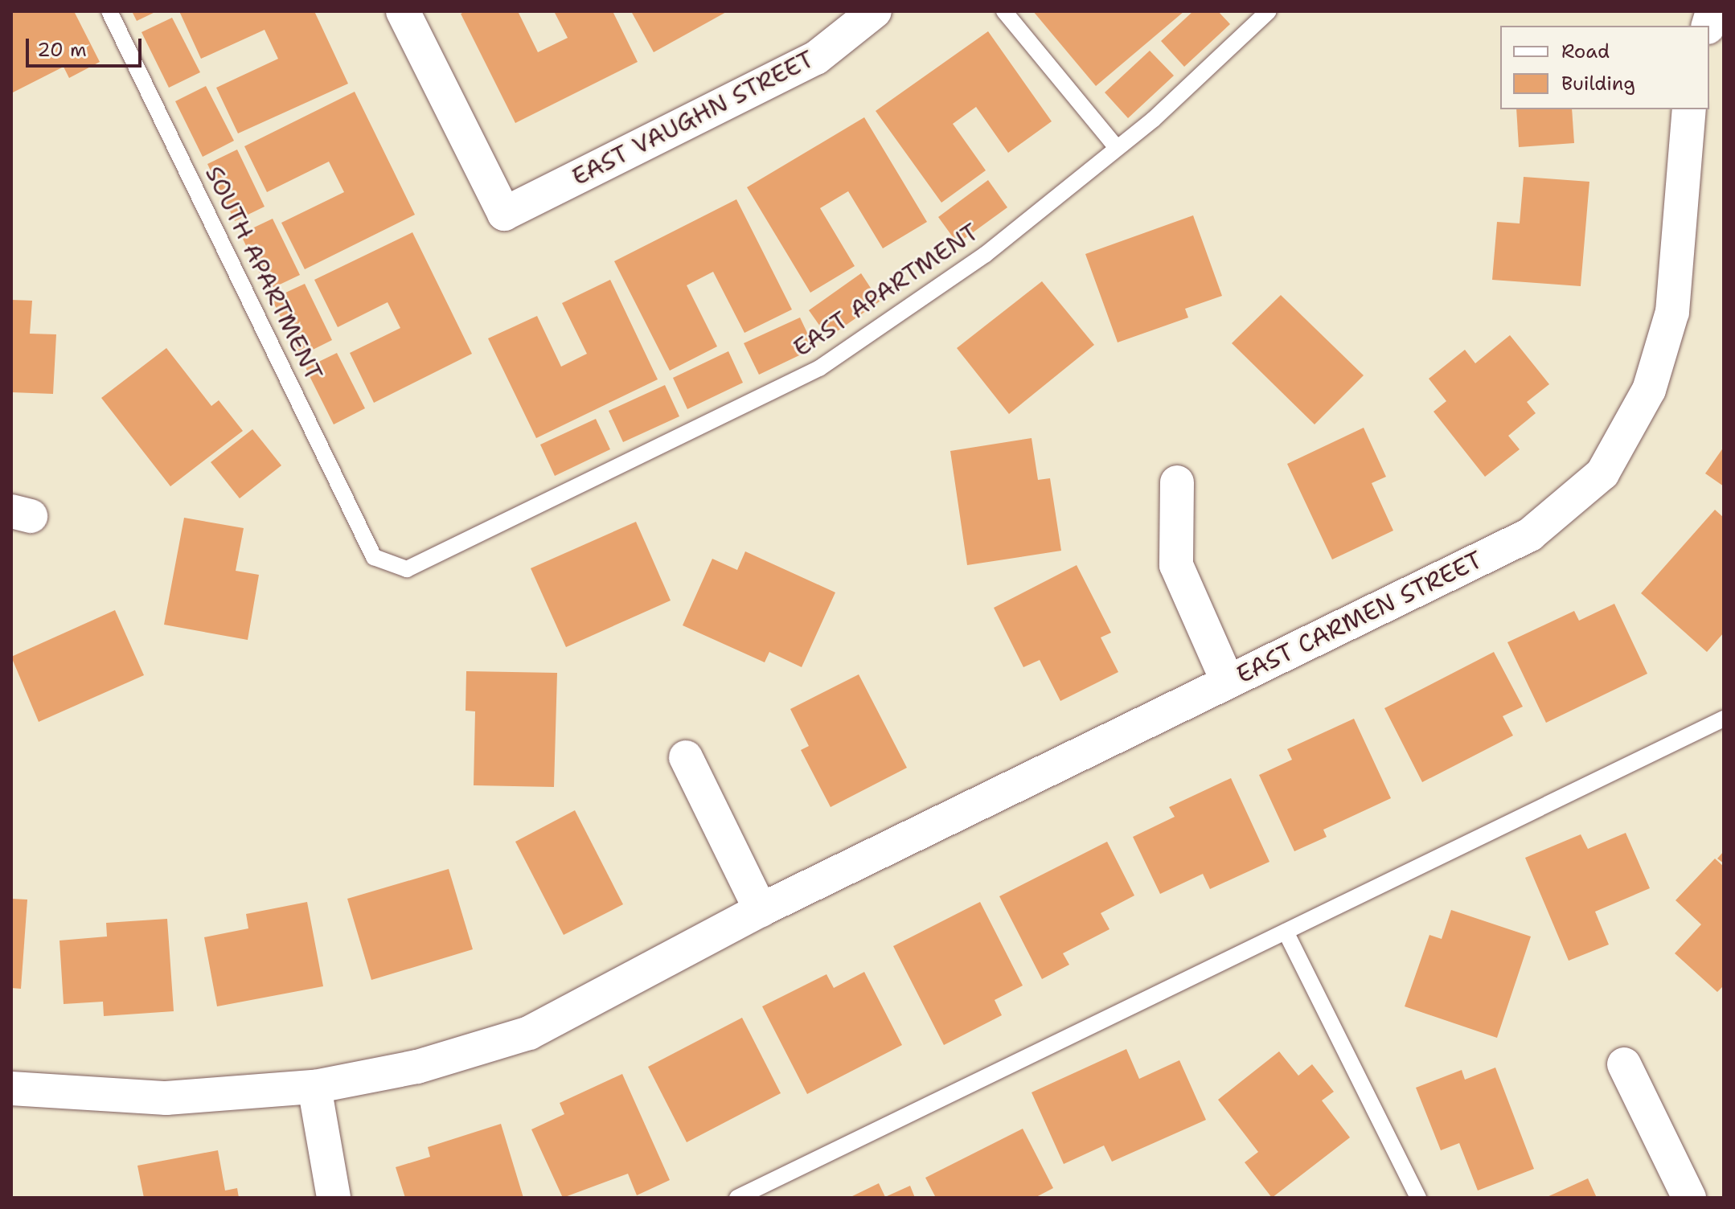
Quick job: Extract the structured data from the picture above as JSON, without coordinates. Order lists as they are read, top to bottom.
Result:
{
  "streets": {
    "street": ["EAST VAUGHN STREET", "EAST CARMEN STREET"],
    "lane": ["SOUTH APARTMENT", "EAST APARTMENT"]
  },
  "crossings": [
    ["SOUTH APARTMENT", "EAST APARTMENT"]
  ],
  "legend": ["Road", "Building"],
  "scale_bar": "20 m"
}
